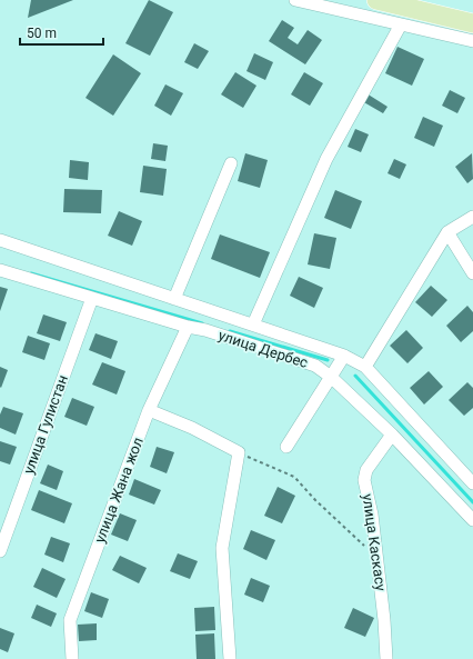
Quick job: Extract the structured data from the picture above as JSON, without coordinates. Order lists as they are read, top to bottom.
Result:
{
  "streets": {
    "street": [
      "улица Дербес",
      "улица Гулистан",
      "улица Жана жол",
      "улица Каскасу"
    ]
  },
  "crossings": [
    ["улица Дербес", "улица Гулистан"],
    ["улица Дербес", "улица Жана жол"],
    ["улица Дербес", "улица Каскасу"]
  ],
  "scale_bar": "50 m"
}
